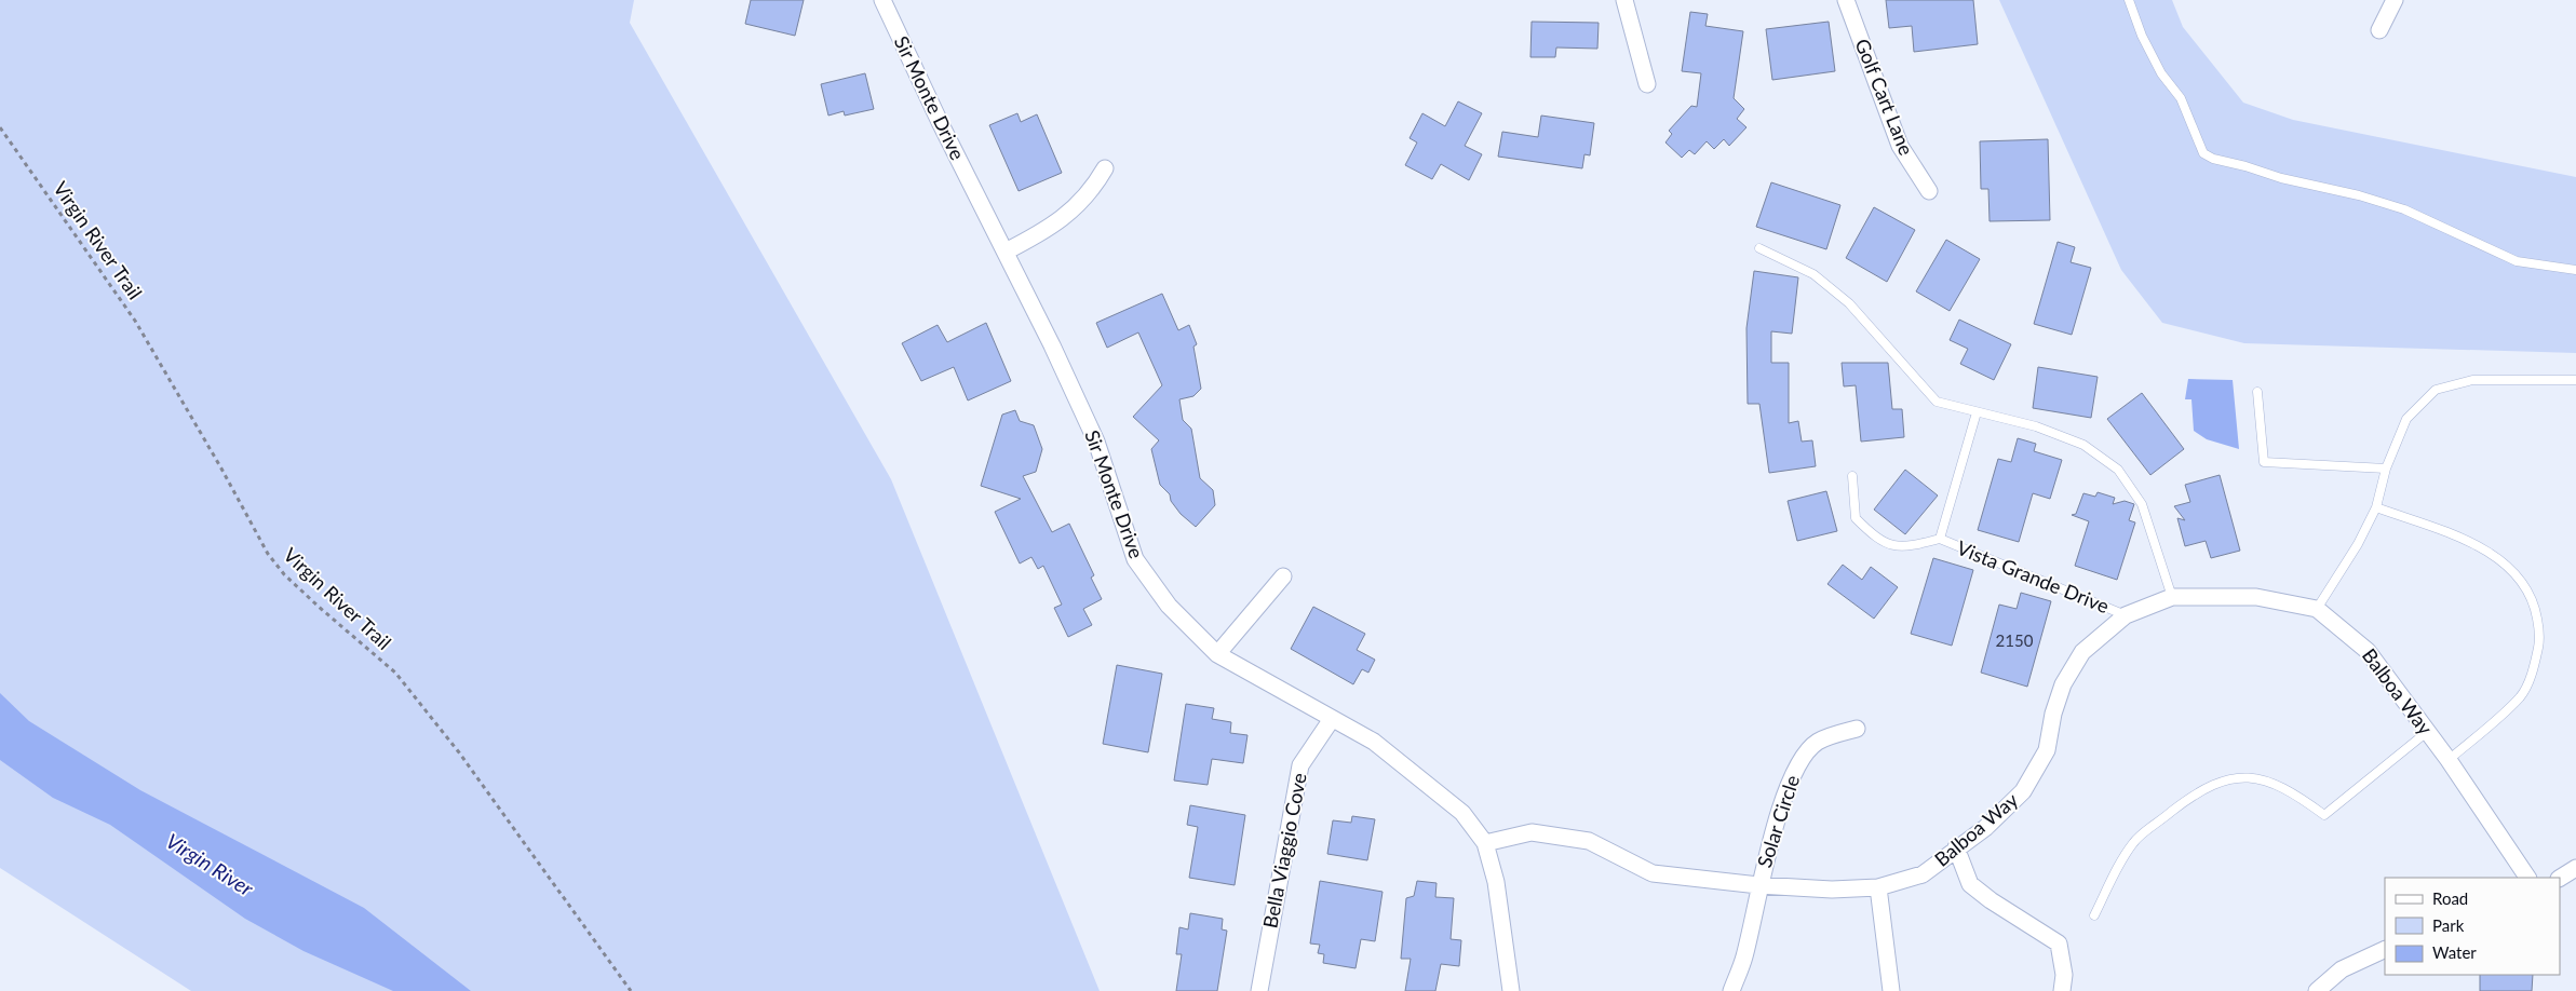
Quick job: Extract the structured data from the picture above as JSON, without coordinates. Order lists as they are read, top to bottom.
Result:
{
  "streets": {
    "street": [
      "Golf Cart Lane",
      "Sir Monte Drive",
      "Balboa Way",
      "Solar Circle",
      "Bella Viaggio Cove"
    ],
    "lane": ["Vista Grande Drive"],
    "path": ["Virgin River Trail"]
  },
  "crossings": [
    ["Sir Monte Drive", "Balboa Way"],
    ["Sir Monte Drive", "Bella Viaggio Cove"],
    ["Vista Grande Drive", "Balboa Way"],
    ["Balboa Way", "Solar Circle"]
  ],
  "water": ["Virgin River"],
  "house_numbers": ["2150"],
  "legend": ["Road", "Park", "Water"]
}
